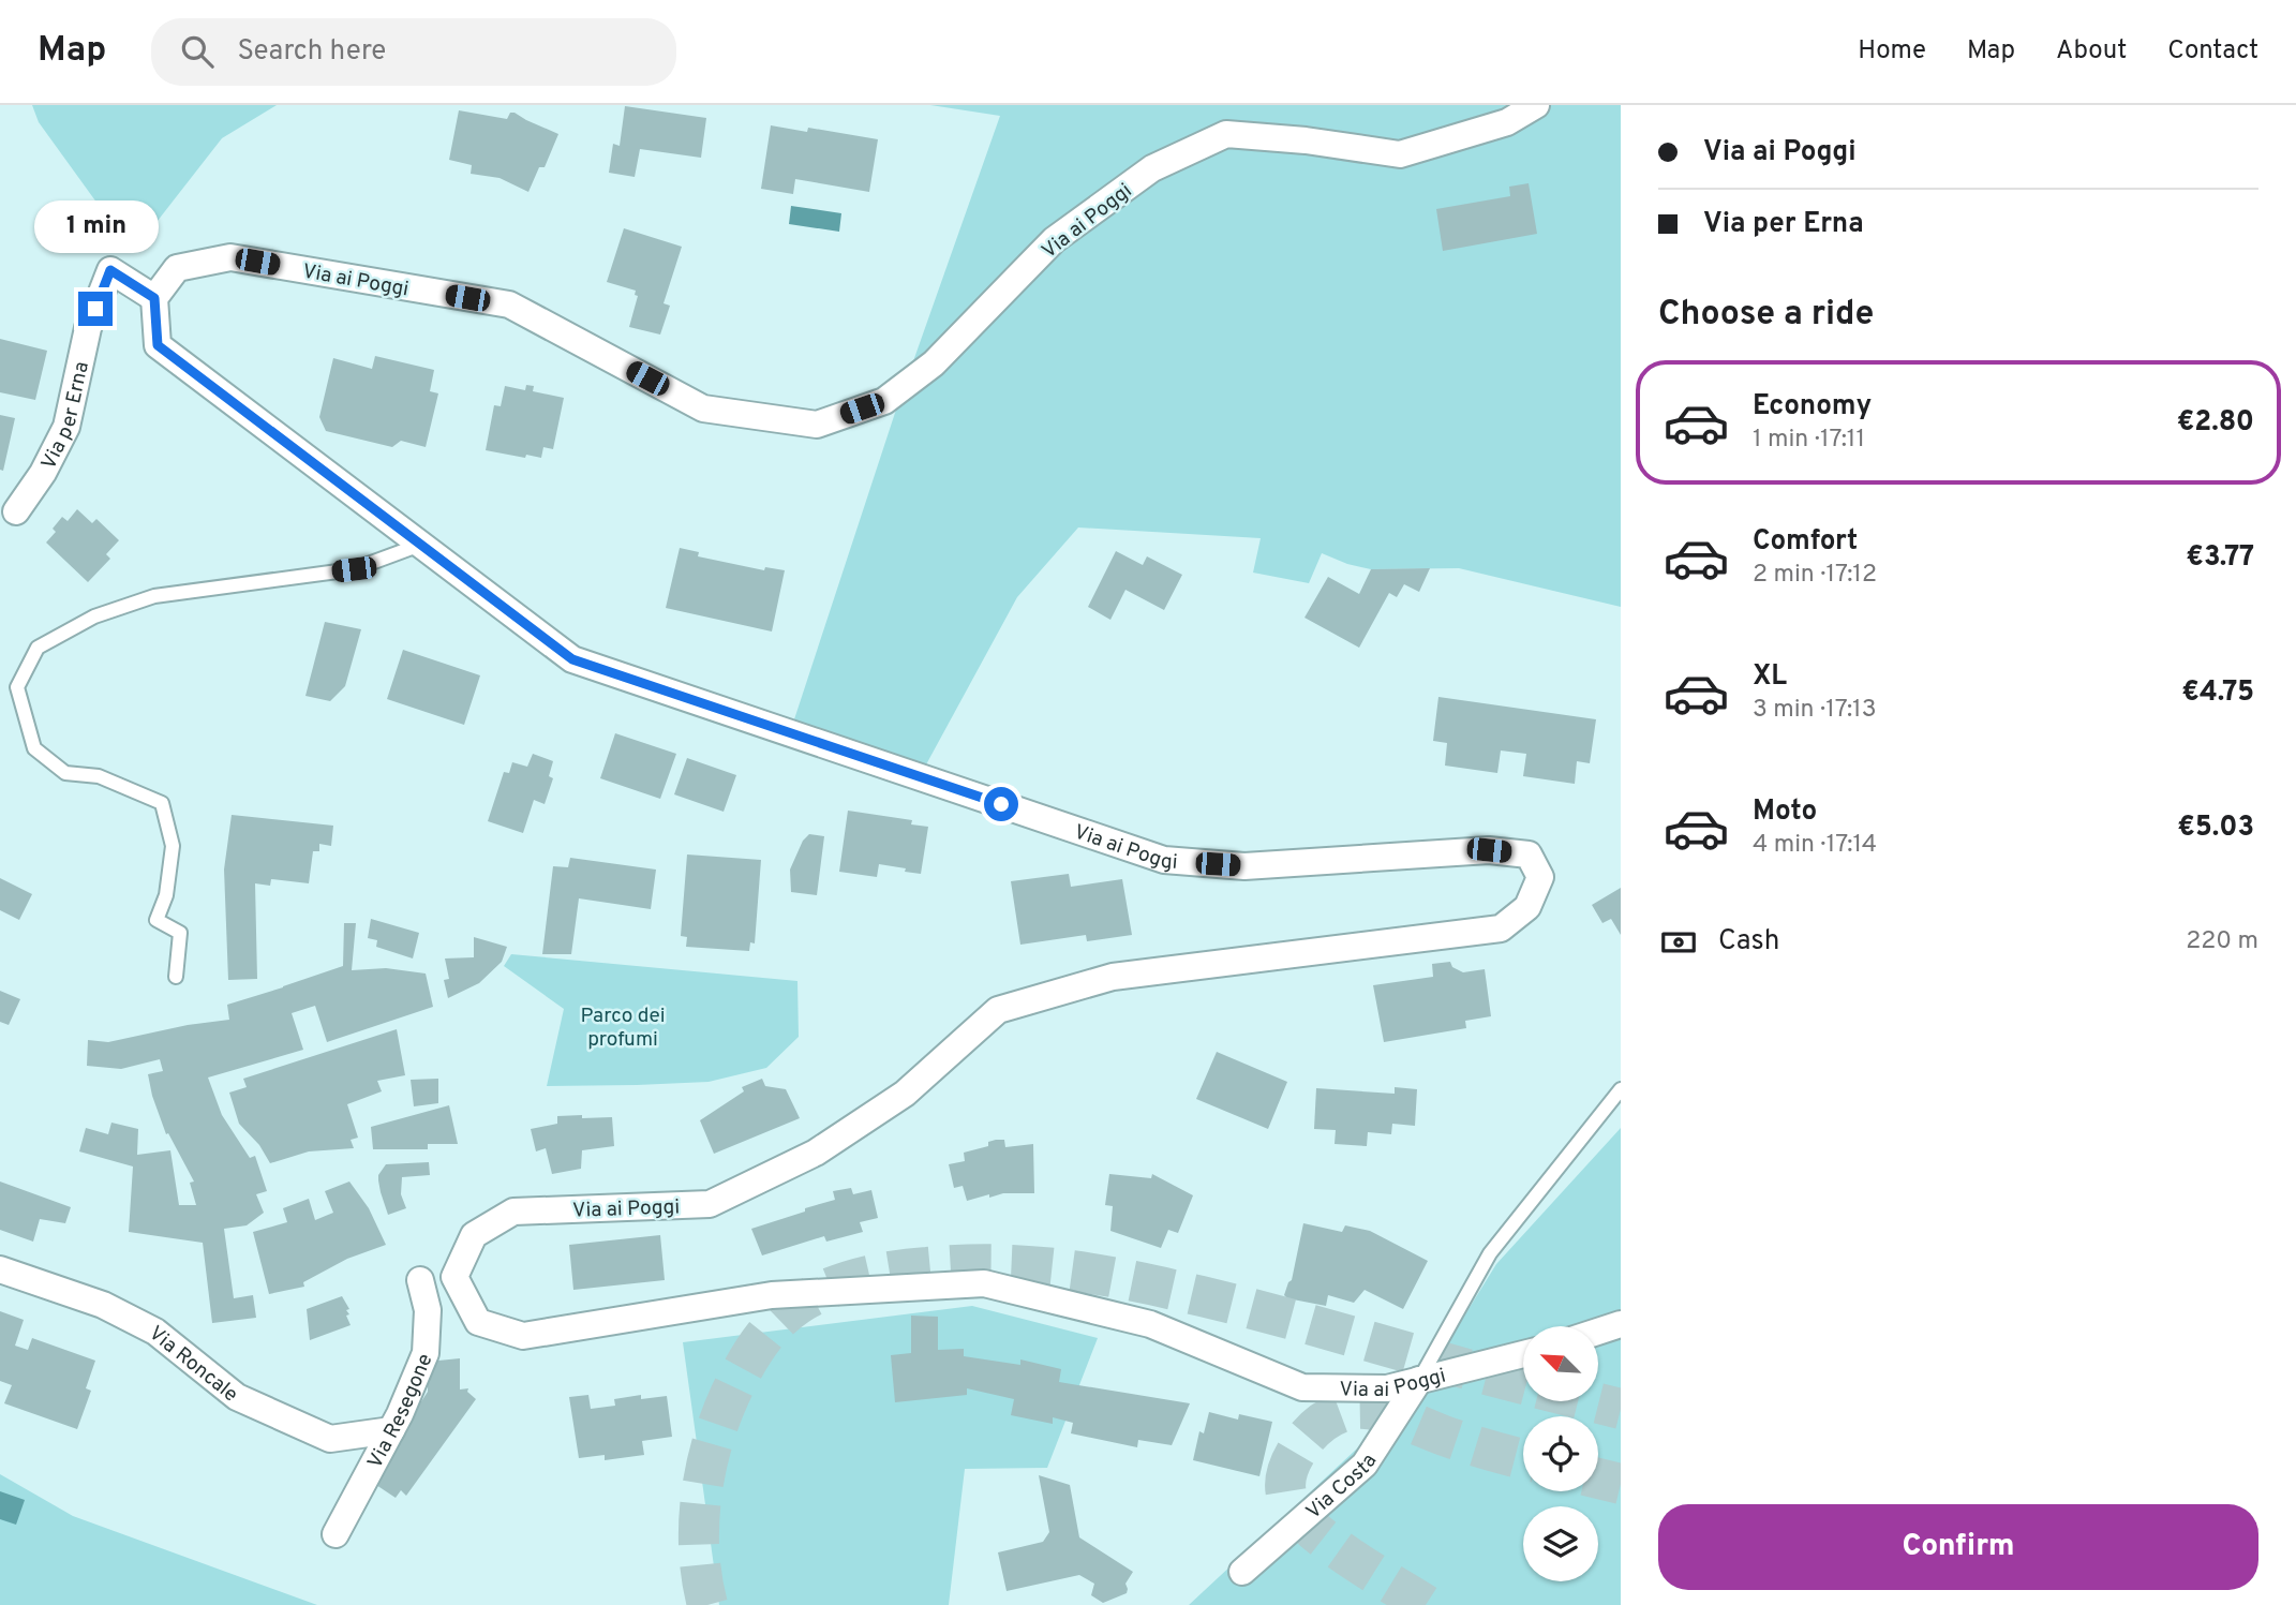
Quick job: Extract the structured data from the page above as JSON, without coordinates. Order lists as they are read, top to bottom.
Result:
{
  "streets": {
    "street": [
      "Via ai Poggi",
      "Via per Erna",
      "Via Roncale",
      "Via Resegone",
      "Via Costa"
    ]
  },
  "crossings": [
    ["Via ai Poggi", "Via per Erna"],
    ["Via ai Poggi", "Via Costa"],
    ["Via Roncale", "Via Resegone"]
  ],
  "parks": ["Parco dei profumi"],
  "north": "top left",
  "page": {
    "header": "Map",
    "search": "Search here",
    "nav": [
      "Home",
      "Map",
      "About",
      "Contact"
    ],
    "banner": ["Via ai Poggi", "Via per Erna"],
    "bubble": "1 min",
    "heading": "Choose a ride",
    "list": [
      {
        "name": "Economy",
        "note": "1 min · 17:11",
        "value": "€2.80"
      },
      {
        "name": "Comfort",
        "note": "2 min · 17:12",
        "value": "€3.77"
      },
      {
        "name": "XL",
        "note": "3 min · 17:13",
        "value": "€4.75"
      },
      {
        "name": "Moto",
        "note": "4 min · 17:14",
        "value": "€5.03"
      }
    ],
    "pay": ["Cash", "220 m"],
    "buttons": "Confirm"
  }
}
